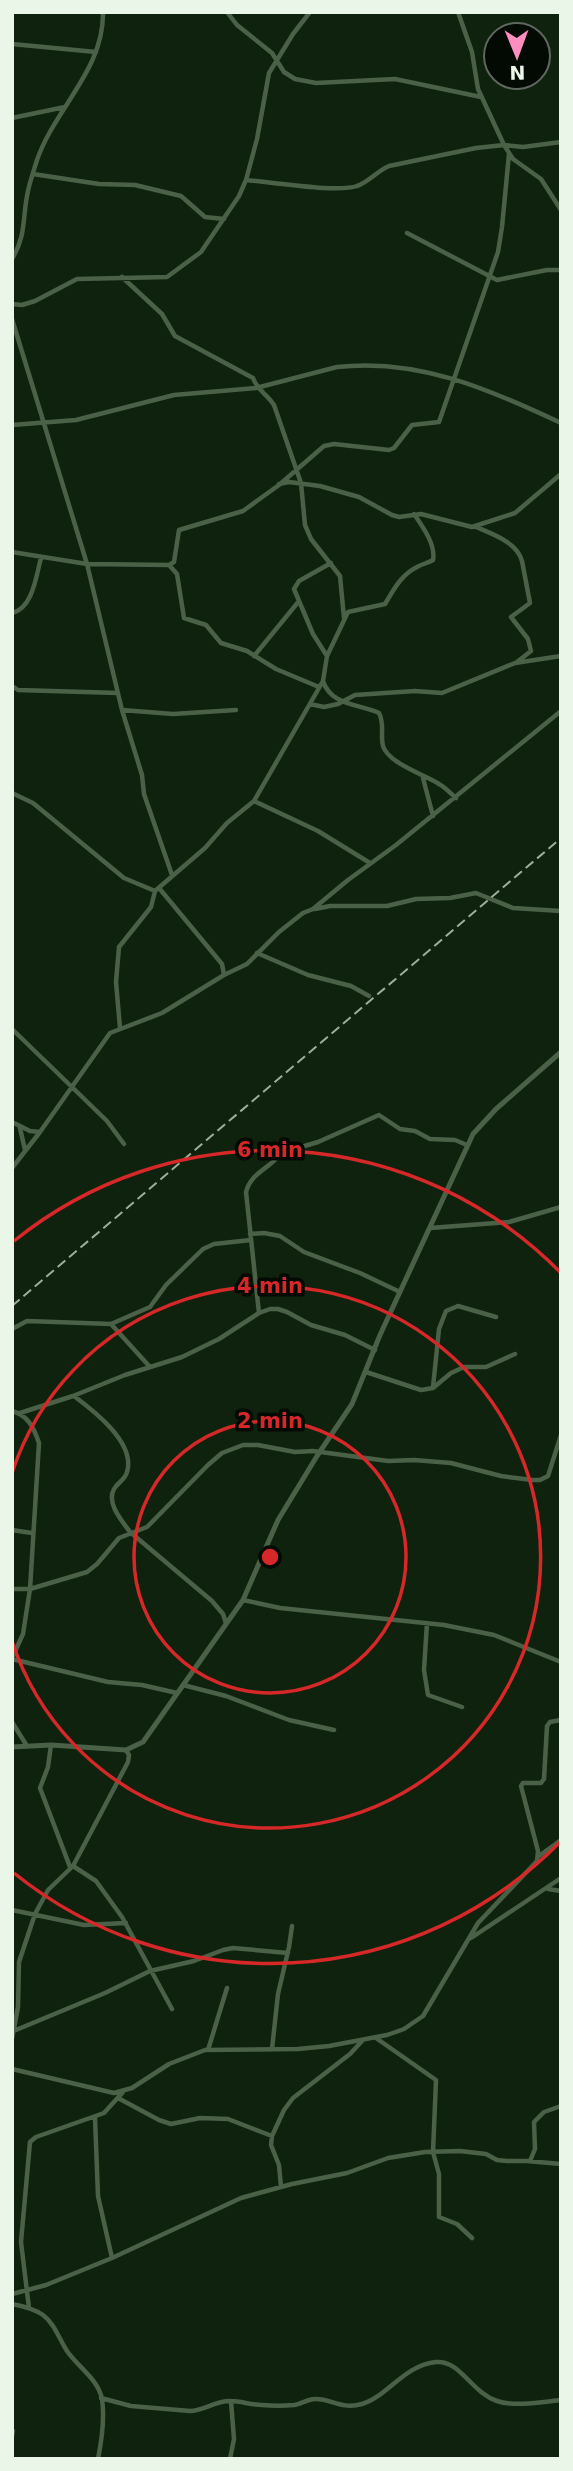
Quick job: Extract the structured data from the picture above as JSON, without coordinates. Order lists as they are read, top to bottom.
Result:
{
  "north": "bottom",
  "rings": ["6 min", "4 min", "2 min"]
}
